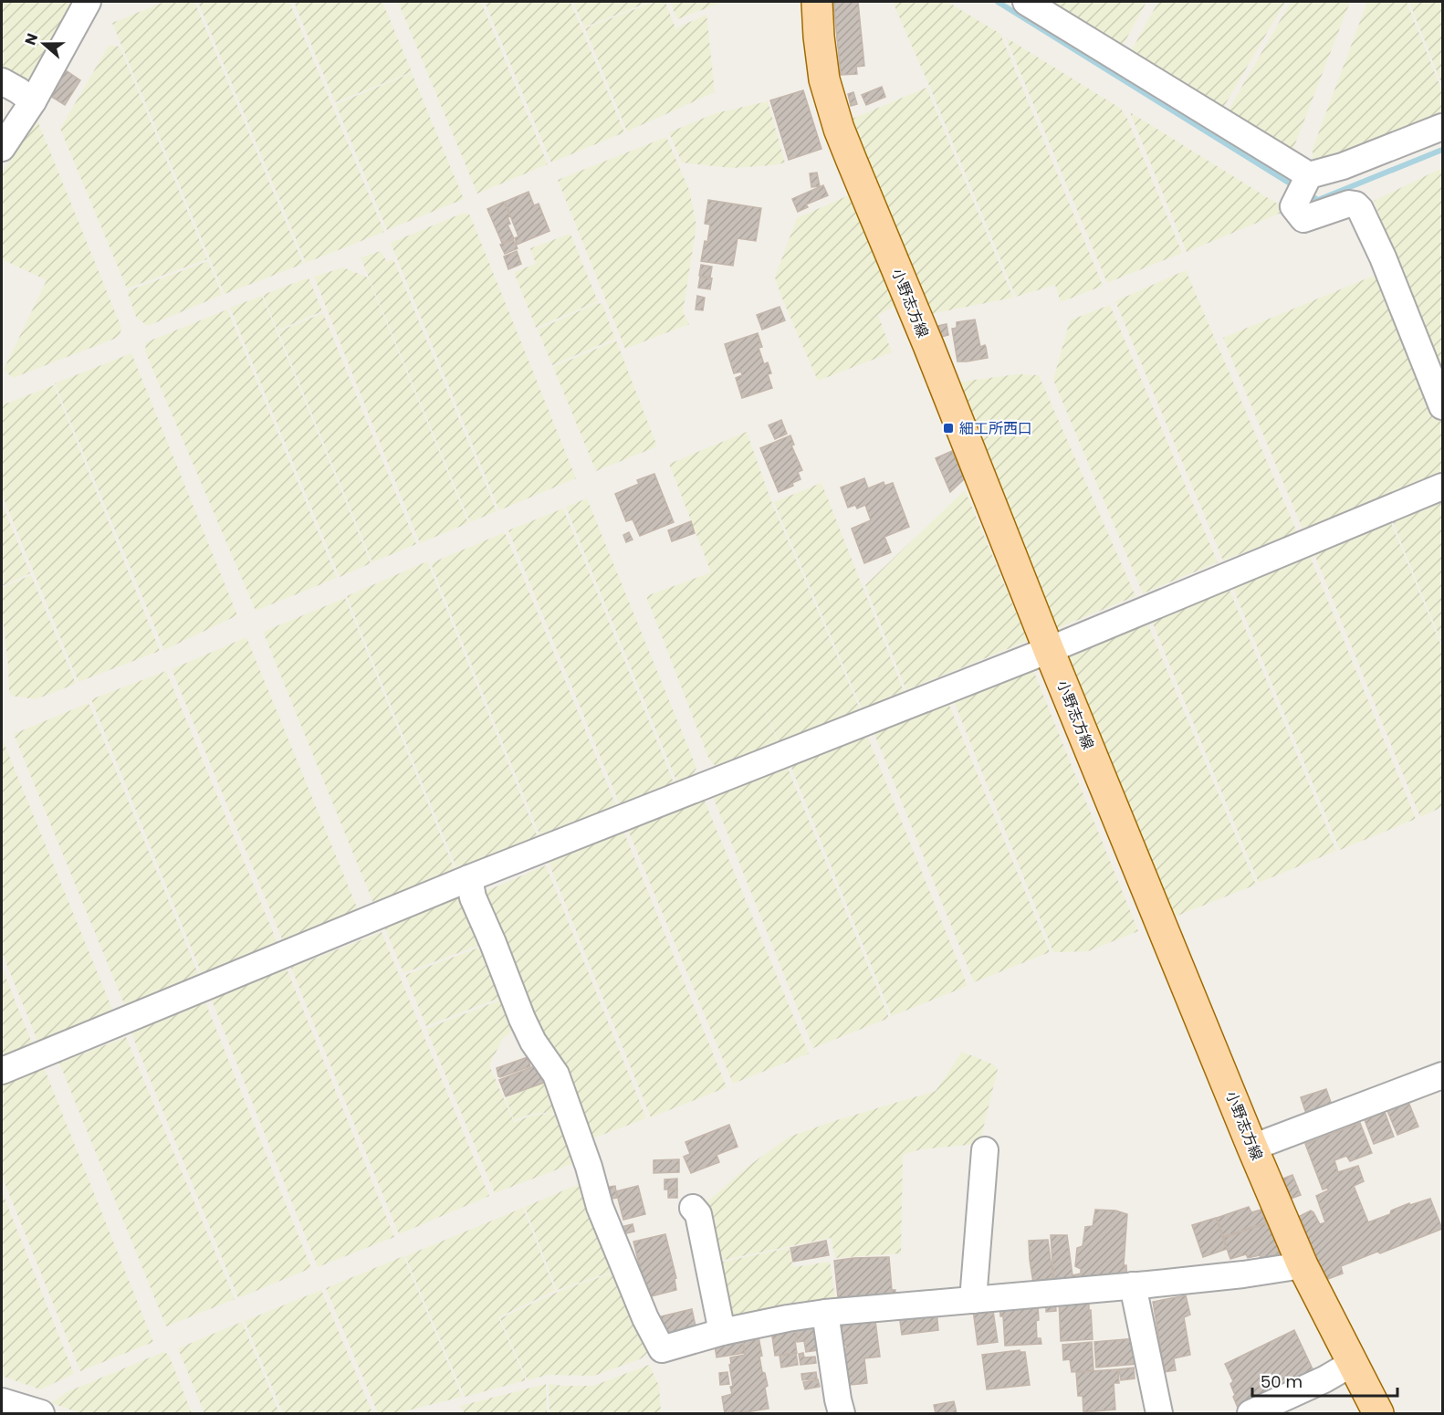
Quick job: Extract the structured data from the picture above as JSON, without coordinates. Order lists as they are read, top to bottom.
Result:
{
  "streets": {
    "main road": ["小野志方線"]
  },
  "places": {
    "transit": ["細工所西口"]
  },
  "scale_bar": "50 m",
  "north": "left"
}
